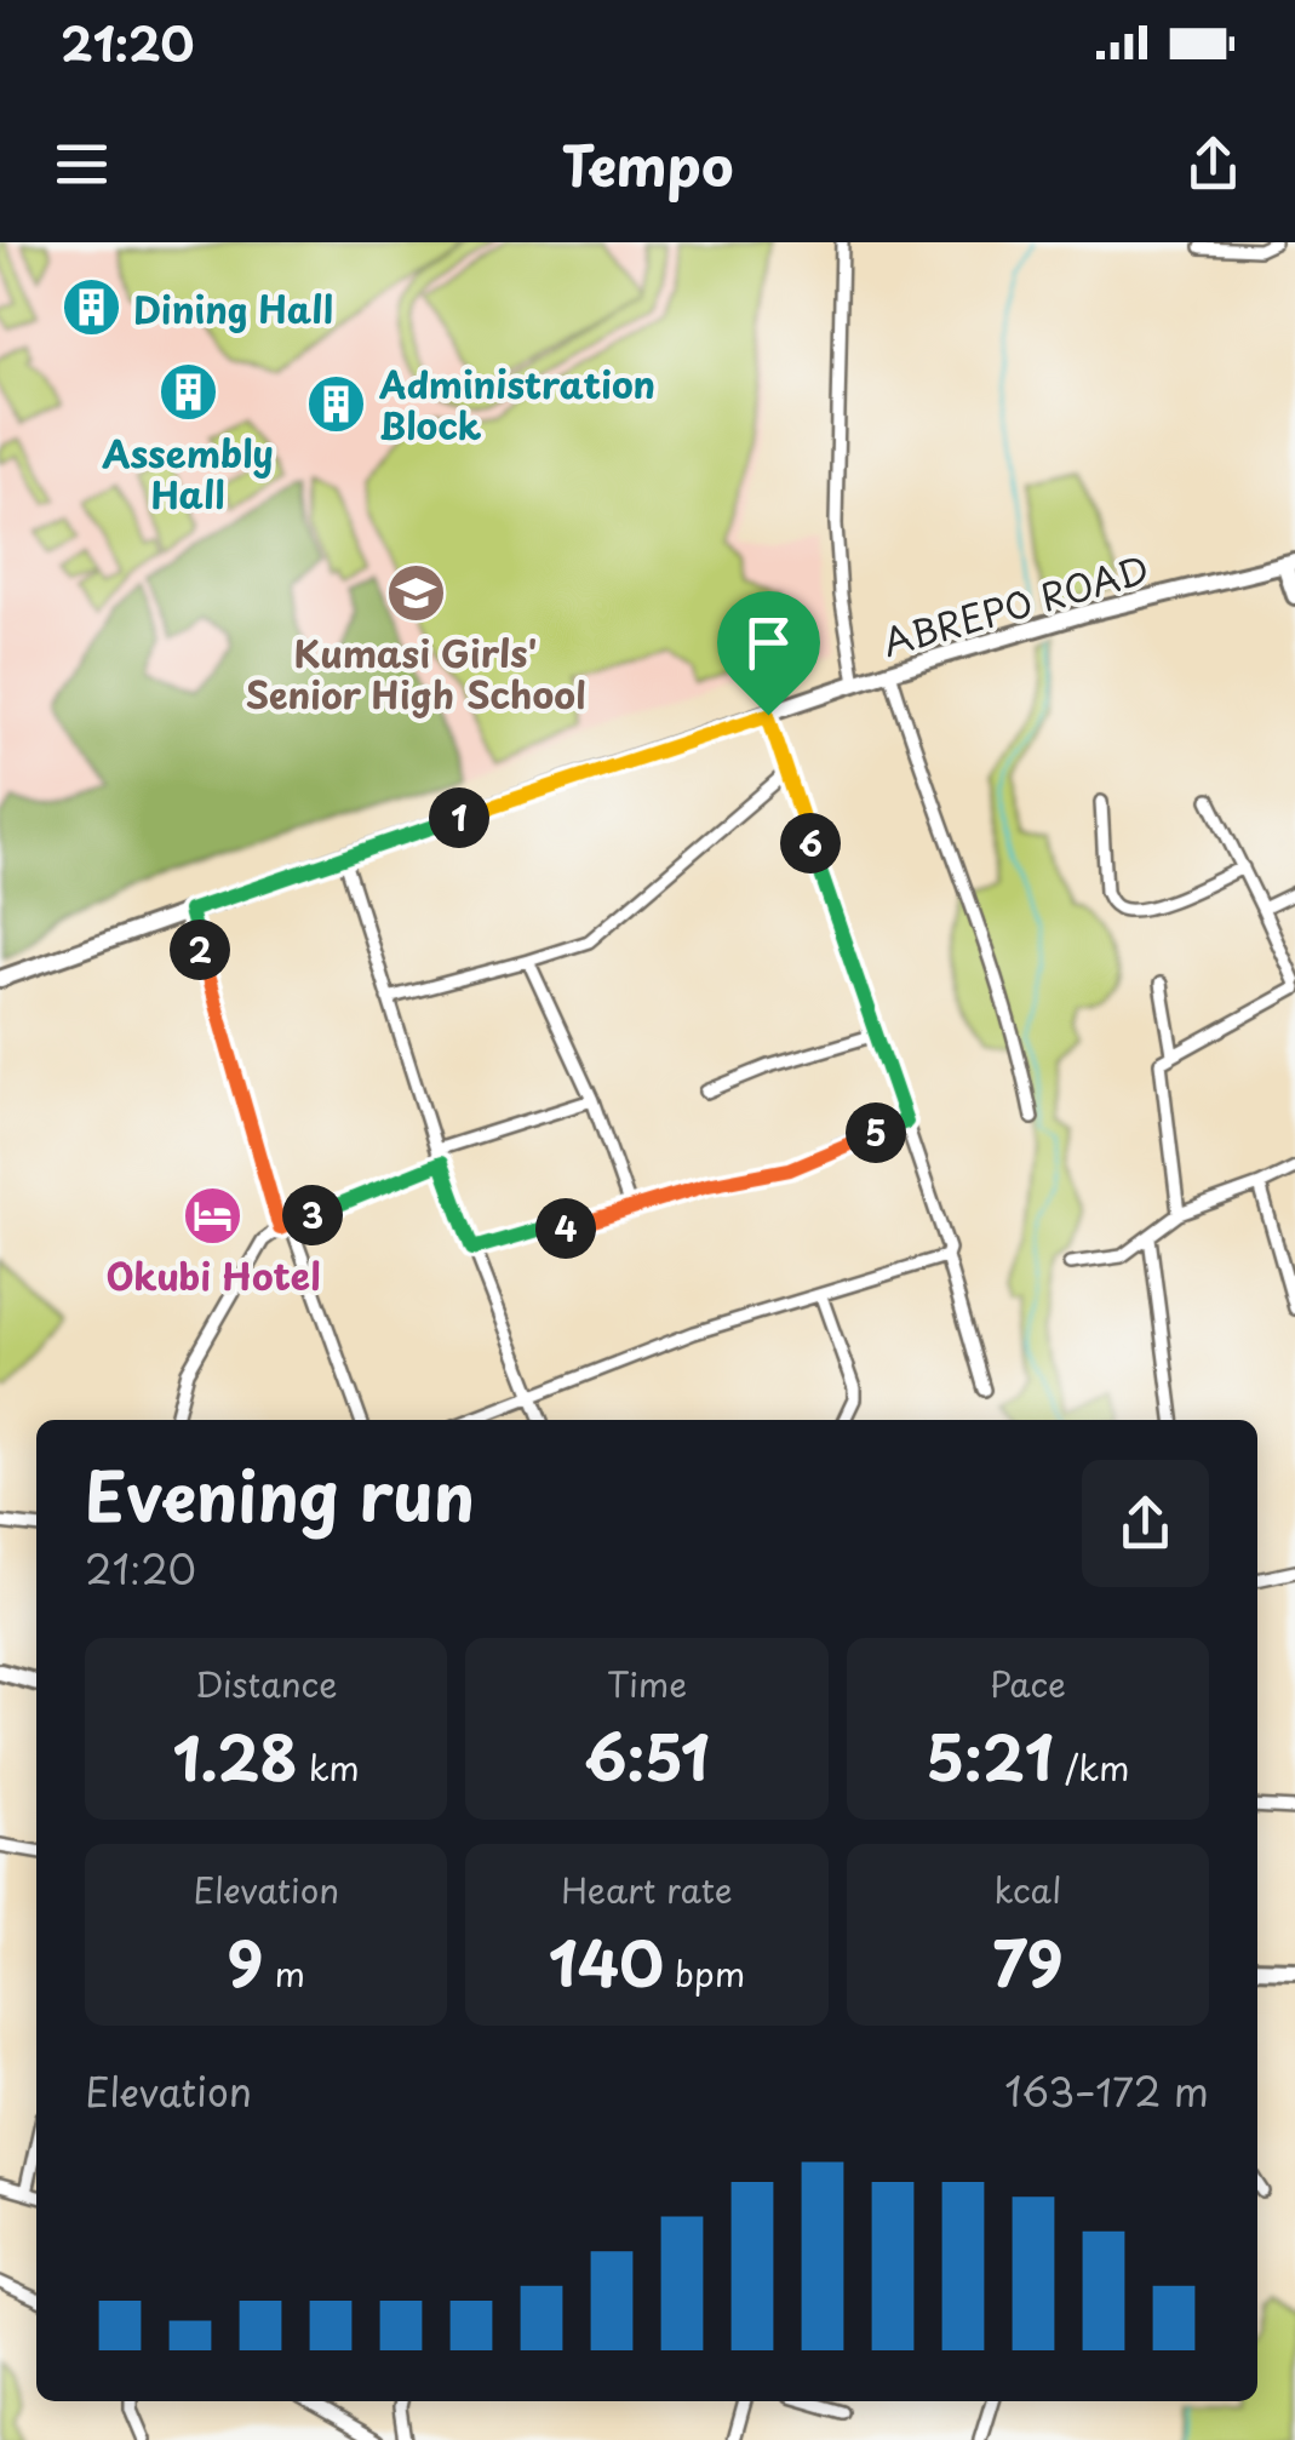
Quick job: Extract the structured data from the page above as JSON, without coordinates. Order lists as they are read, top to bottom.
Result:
{
  "streets": {
    "main road": ["ABREPO ROAD"]
  },
  "places": {
    "building": ["Dining Hall", "Assembly Hall", "Administration Block"],
    "school or university": ["Kumasi Girls' Senior High School"],
    "hotel": ["Okubi Hotel"]
  },
  "page": {
    "status": "21:20",
    "header": "Tempo",
    "pins": [
      "1",
      "6",
      "2",
      "5",
      "3",
      "4"
    ],
    "heading": ["Evening run", "21:20"],
    "stats": [
      ["Distance", "1.28 km"],
      ["Time", "6:51"],
      ["Pace", "5:21 /km"],
      ["Elevation", "9 m"],
      ["Heart rate", "140 bpm"],
      ["kcal", "79"]
    ],
    "chart": ["Elevation", "163–172 m"]
  }
}
